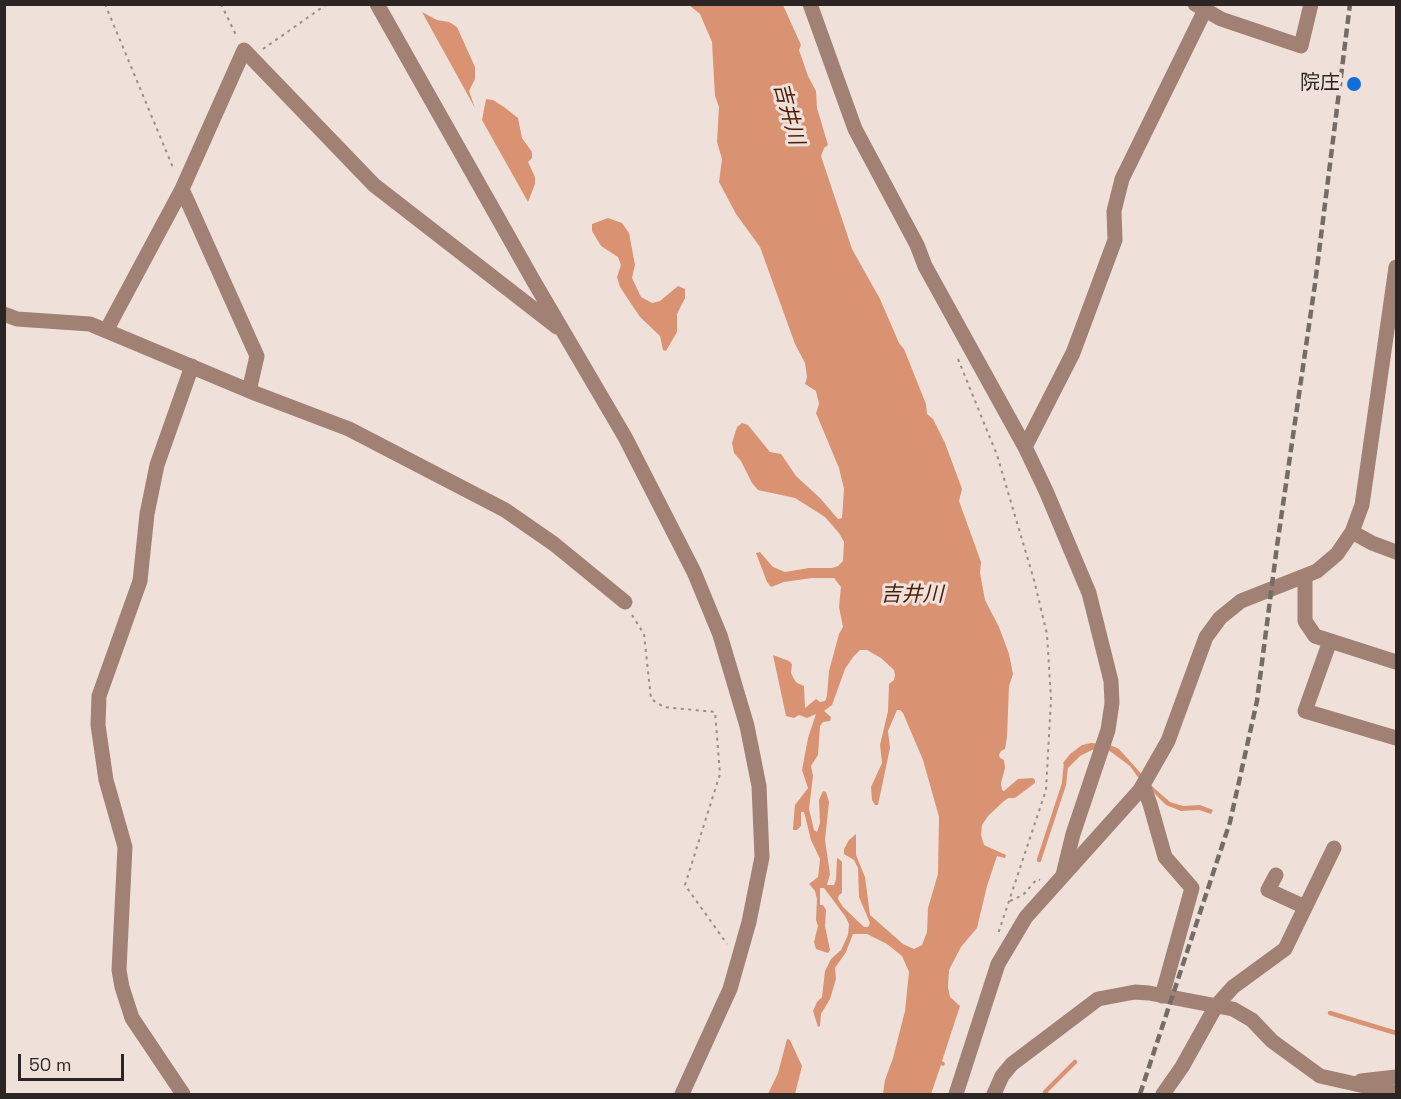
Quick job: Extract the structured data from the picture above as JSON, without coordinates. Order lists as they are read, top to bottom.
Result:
{
  "water": ["吉井川"],
  "places": ["院庄"],
  "scale_bar": "50 m"
}
